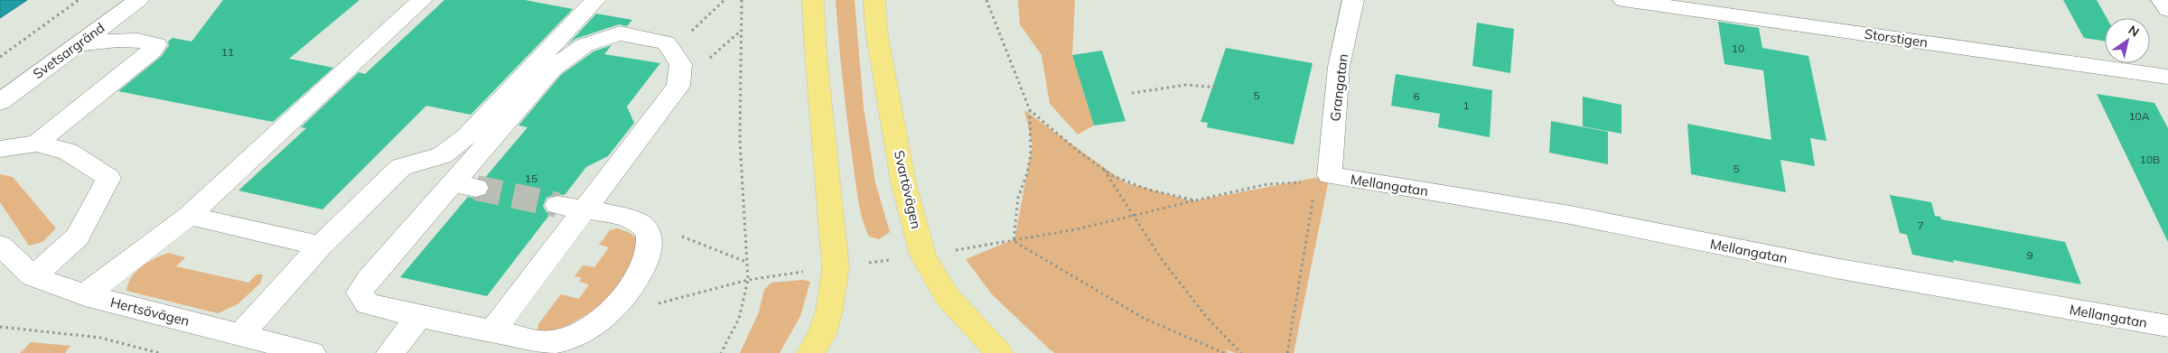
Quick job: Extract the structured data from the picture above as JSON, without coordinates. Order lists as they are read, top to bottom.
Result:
{
  "streets": {
    "main road": ["Svartövägen"],
    "street": [
      "Storstigen",
      "Svetsargränd",
      "Grangatan",
      "Mellangatan",
      "Hertsövägen"
    ]
  },
  "crossings": [
    ["Grangatan", "Mellangatan"]
  ],
  "house_numbers": [
    "10",
    "11",
    "5",
    "6",
    "1",
    "10A",
    "10B",
    "5",
    "15",
    "7",
    "9"
  ],
  "north": "top right"
}
